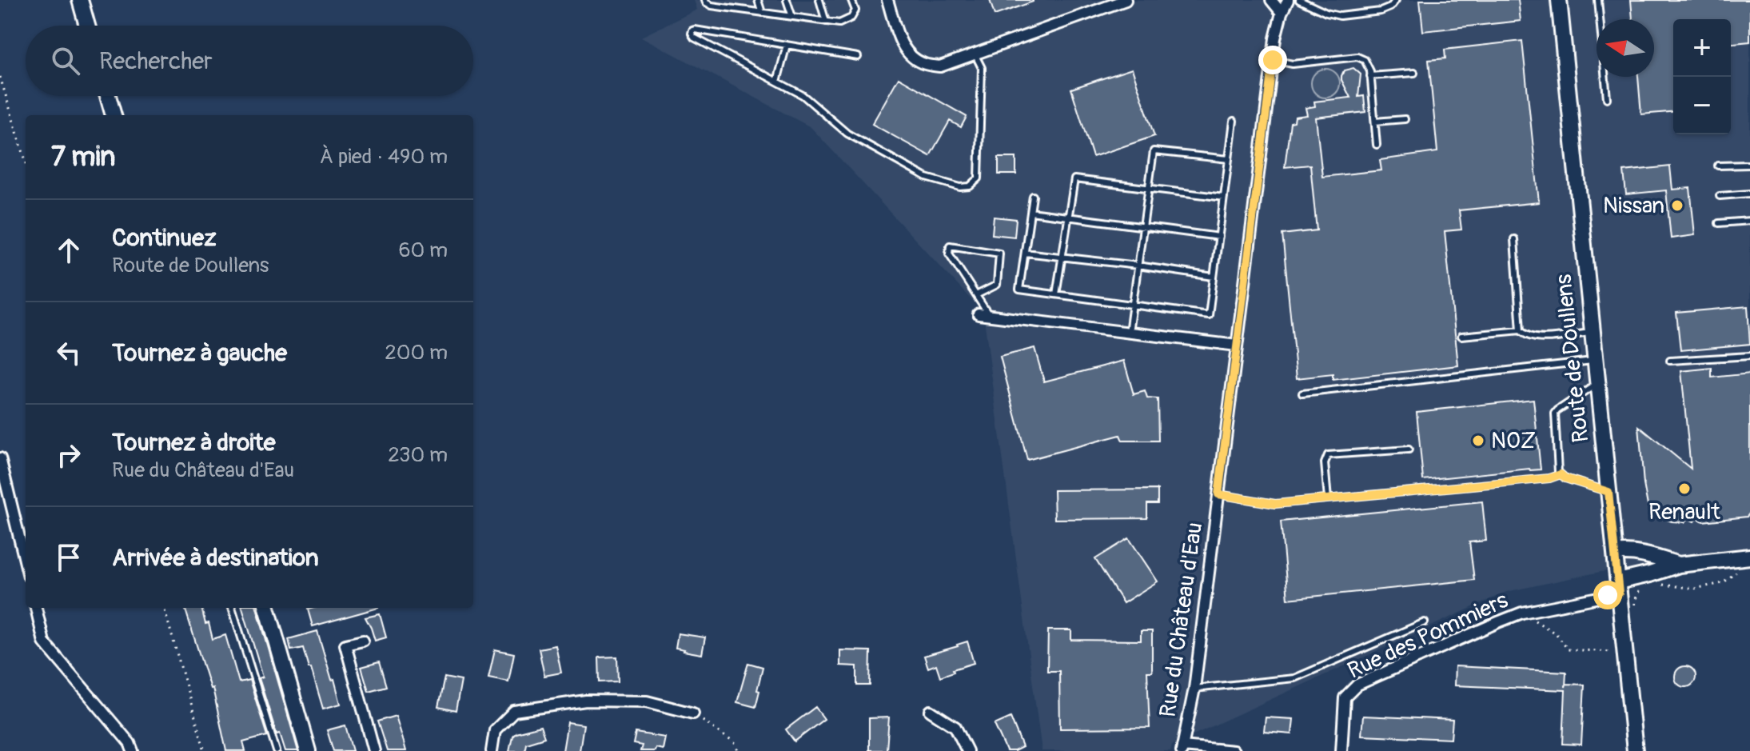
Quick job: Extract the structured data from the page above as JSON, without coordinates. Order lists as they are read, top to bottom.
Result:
{
  "streets": {
    "street": ["Route de Doullens", "Rue du Château d'Eau", "Rue des Pommiers"]
  },
  "crossings": [
    ["Route de Doullens", "Rue des Pommiers"]
  ],
  "places": ["Nissan", "NOZ", "Renault"],
  "north": "left",
  "page": {
    "map_buttons": ["+", "−"],
    "search": "Rechercher",
    "heading": ["7 min", "À pied · 490 m"],
    "list": [
      ["Continuez", "Route de Doullens", "60 m"],
      ["Tournez à gauche", "200 m"],
      ["Tournez à droite", "Rue du Château d'Eau", "230 m"],
      "Arrivée à destination"
    ]
  }
}
